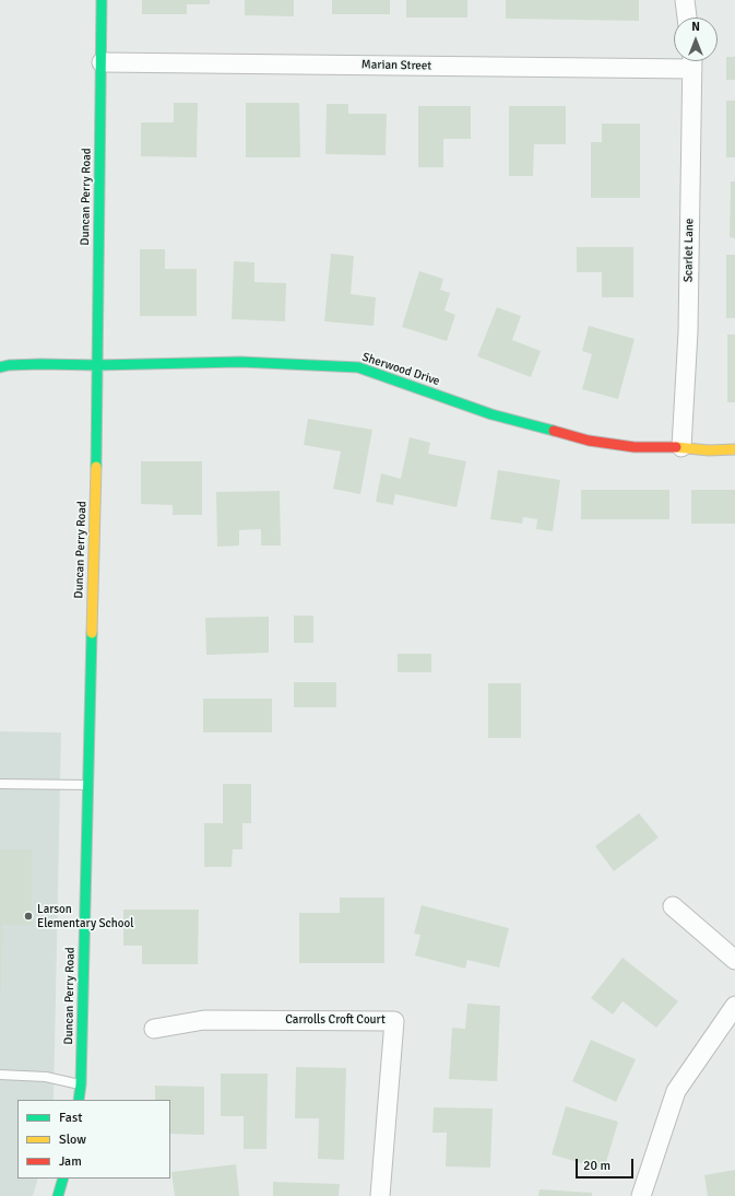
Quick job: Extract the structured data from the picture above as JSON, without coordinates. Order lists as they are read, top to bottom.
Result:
{
  "streets": {
    "street": [
      "Marian Street",
      "Duncan Perry Road",
      "Scarlet Lane",
      "Sherwood Drive",
      "Carrolls Croft Court"
    ]
  },
  "crossings": [
    ["Marian Street", "Duncan Perry Road"],
    ["Marian Street", "Scarlet Lane"],
    ["Duncan Perry Road", "Sherwood Drive"],
    ["Scarlet Lane", "Sherwood Drive"]
  ],
  "places": ["Larson Elementary School"],
  "legend": ["Fast", "Slow", "Jam"],
  "scale_bar": "20 m",
  "north": "top"
}
